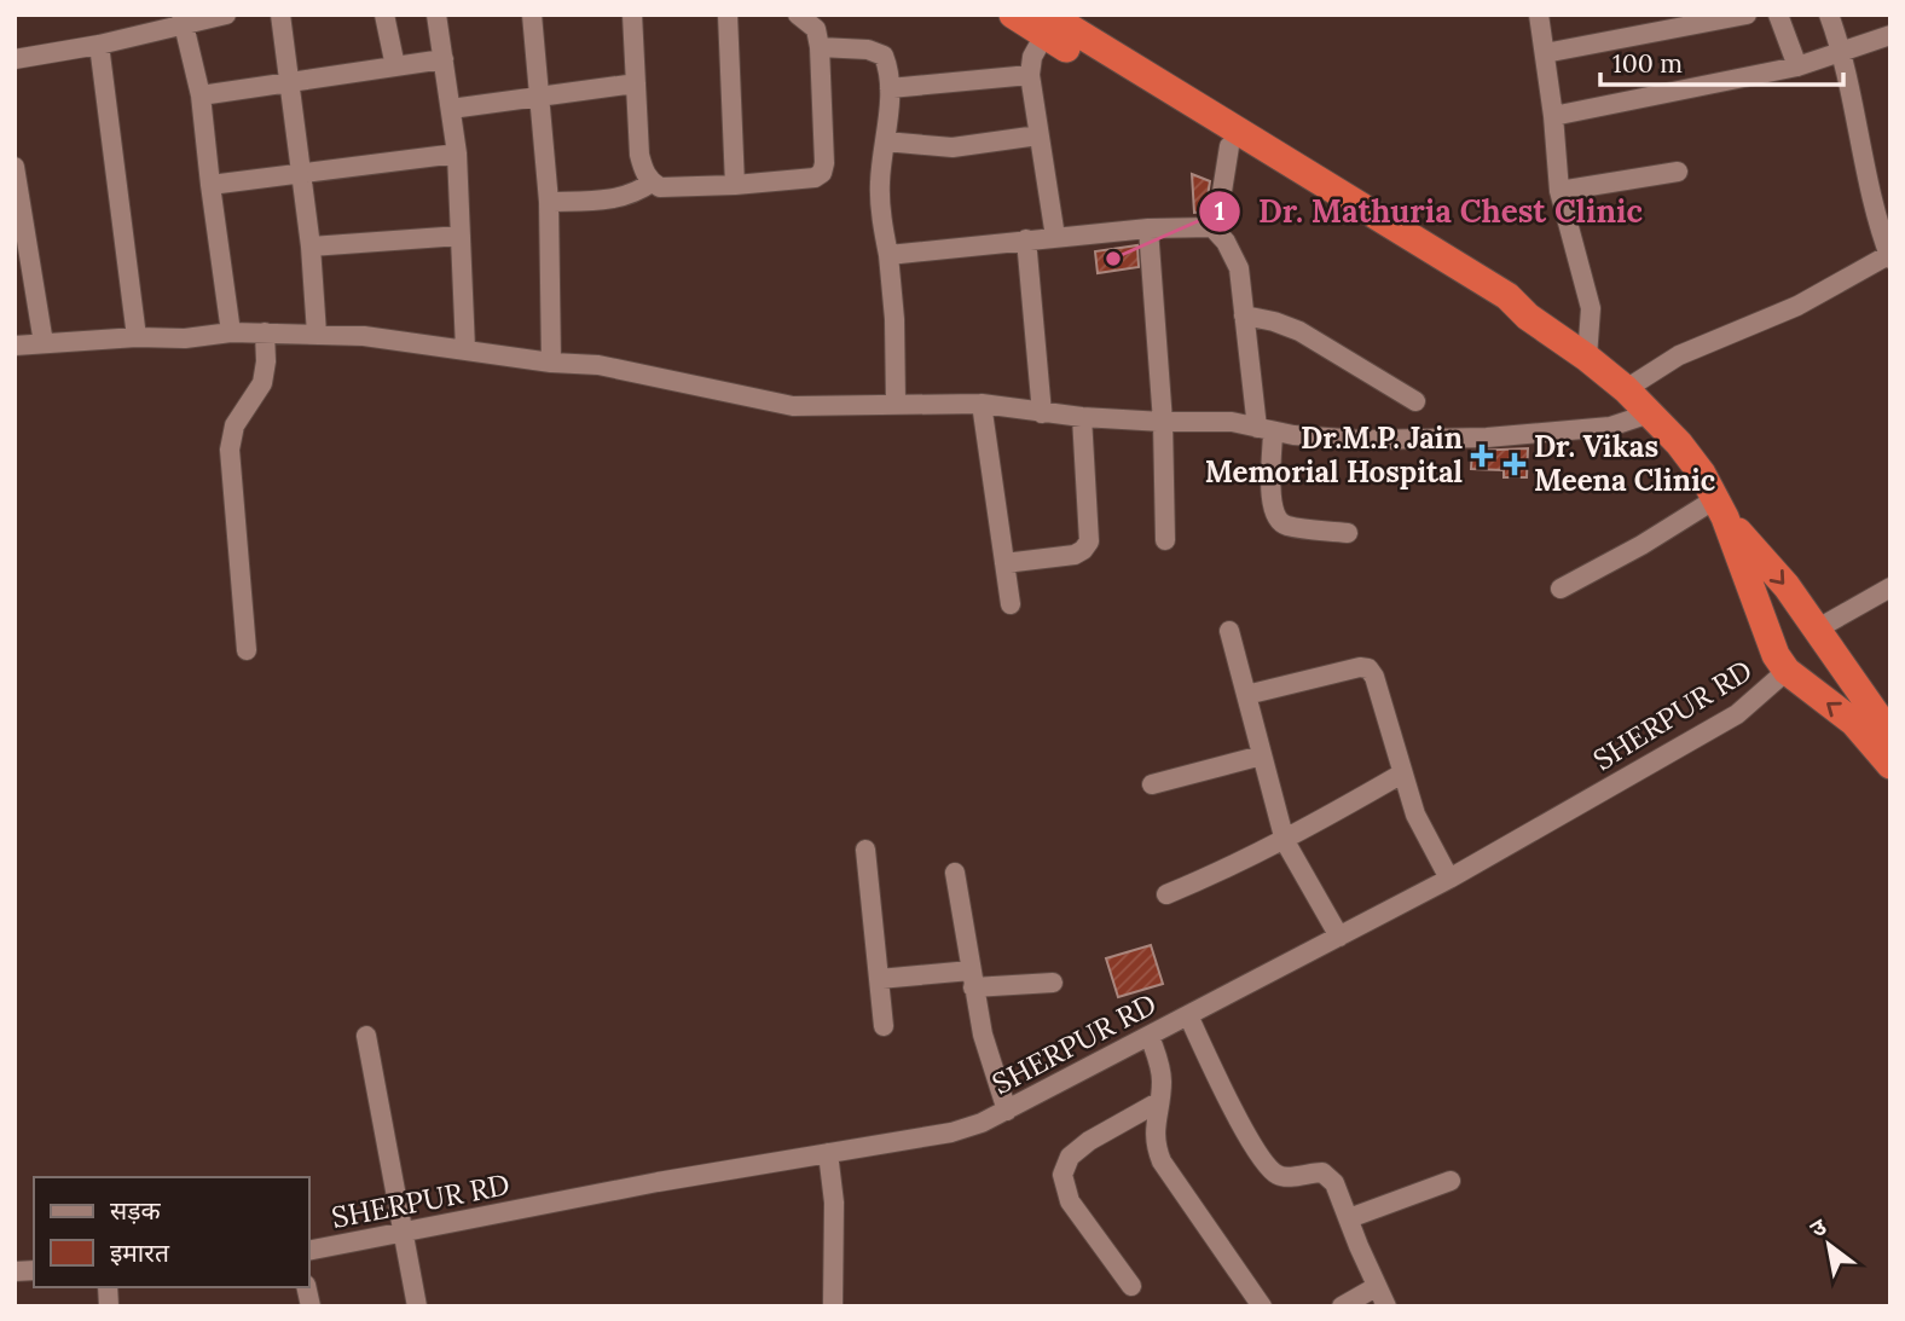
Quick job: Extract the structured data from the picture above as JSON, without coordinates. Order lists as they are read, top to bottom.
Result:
{
  "streets": {
    "street": ["SHERPUR RD"]
  },
  "places": {
    "other": ["Dr. Mathuria Chest Clinic"],
    "health": ["Dr.M.P. Jain Memorial Hospital", "Dr. Vikas Meena Clinic"]
  },
  "legend": ["सड़क", "इमारत"],
  "scale_bar": "100 m",
  "north": "top left"
}
